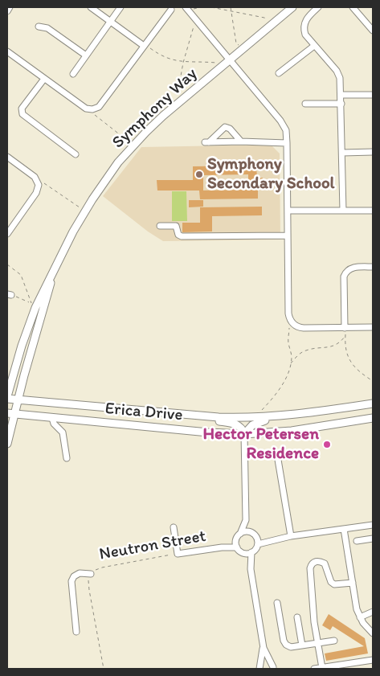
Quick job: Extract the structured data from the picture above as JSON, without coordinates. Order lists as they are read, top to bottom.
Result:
{
  "streets": {
    "main road": ["Symphony Way", "Erica Drive"],
    "street": ["Neutron Street"]
  },
  "crossings": [
    ["Symphony Way", "Erica Drive"]
  ],
  "places": ["Symphony Secondary School", "Hector Petersen Residence"]
}
